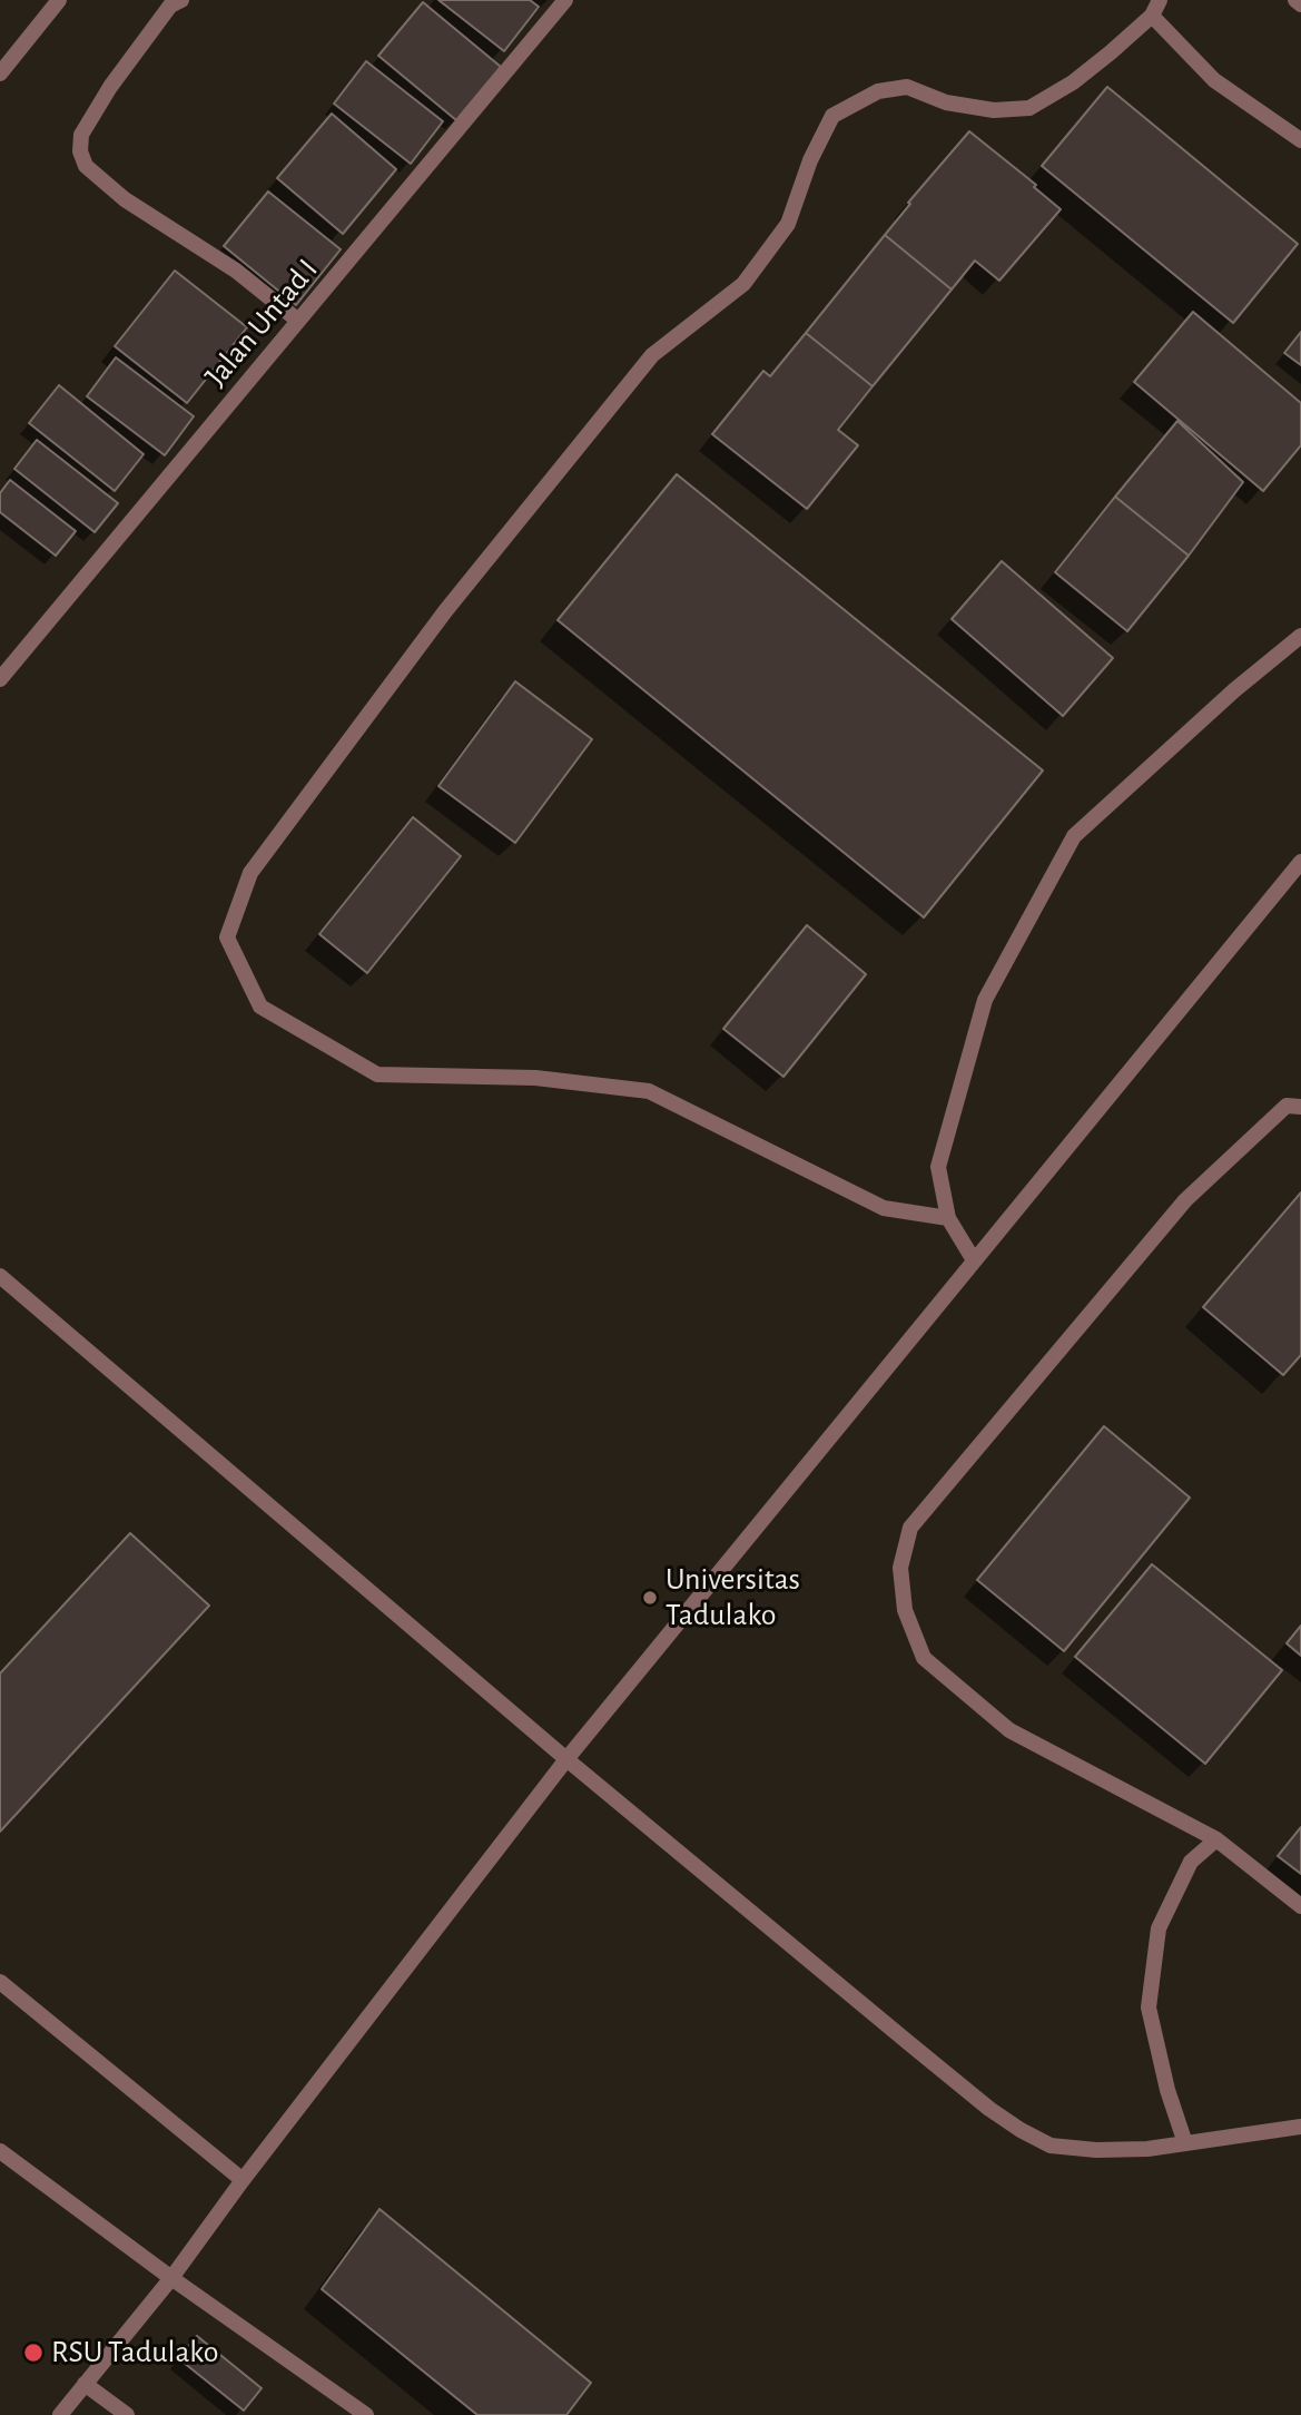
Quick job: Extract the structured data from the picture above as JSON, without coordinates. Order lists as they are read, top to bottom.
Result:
{
  "streets": {
    "street": ["Jalan Untad I"]
  },
  "places": ["Universitas Tadulako", "RSU Tadulako"]
}
